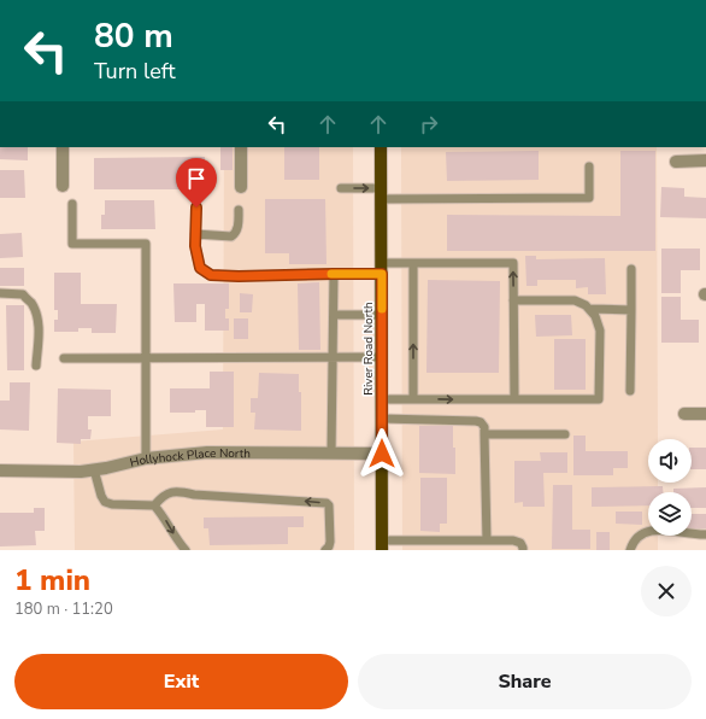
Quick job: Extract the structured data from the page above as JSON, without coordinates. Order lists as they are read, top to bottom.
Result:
{
  "streets": {
    "main road": ["River Road North"],
    "street": ["Hollyhock Place North"]
  },
  "crossings": [
    ["River Road North", "Hollyhock Place North"]
  ],
  "page": {
    "turn": ["80 m", "Turn left"],
    "heading": ["1 min", "180 m · 11:20"],
    "buttons": ["Exit", "Share"]
  }
}
